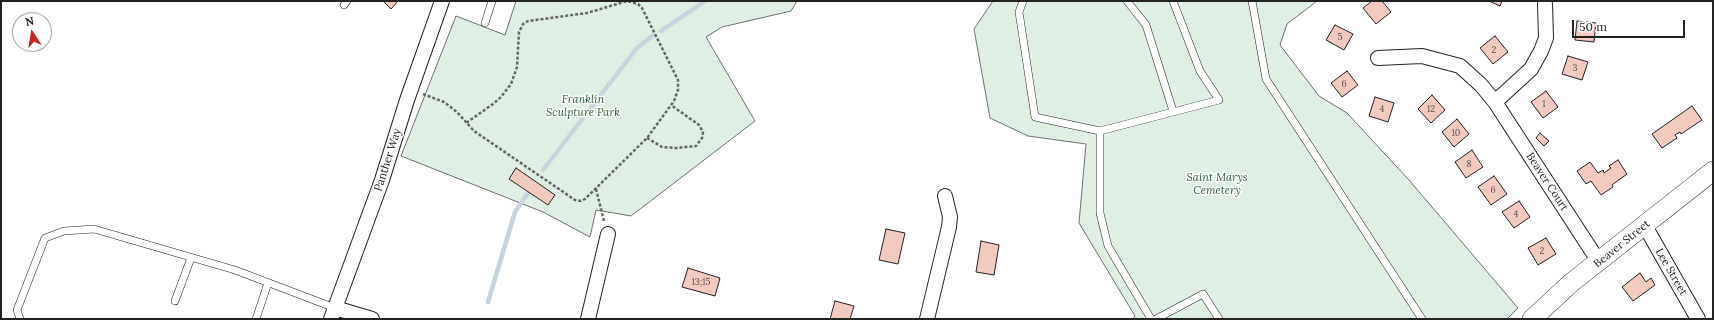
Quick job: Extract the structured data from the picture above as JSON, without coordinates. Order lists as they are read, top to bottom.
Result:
{
  "streets": {
    "main road": ["Beaver Street"],
    "street": ["Panther Way", "Beaver Court", "Lee Street"]
  },
  "crossings": [
    ["Beaver Court", "Beaver Street"],
    ["Beaver Street", "Lee Street"]
  ],
  "parks": ["Franklin Sculpture Park", "Saint Marys Cemetery"],
  "house_numbers": [
    "5",
    "2",
    "3",
    "6",
    "1",
    "4",
    "12",
    "10",
    "8",
    "6",
    "4",
    "2",
    "13;15"
  ],
  "scale_bar": "50 m",
  "north": "top"
}
